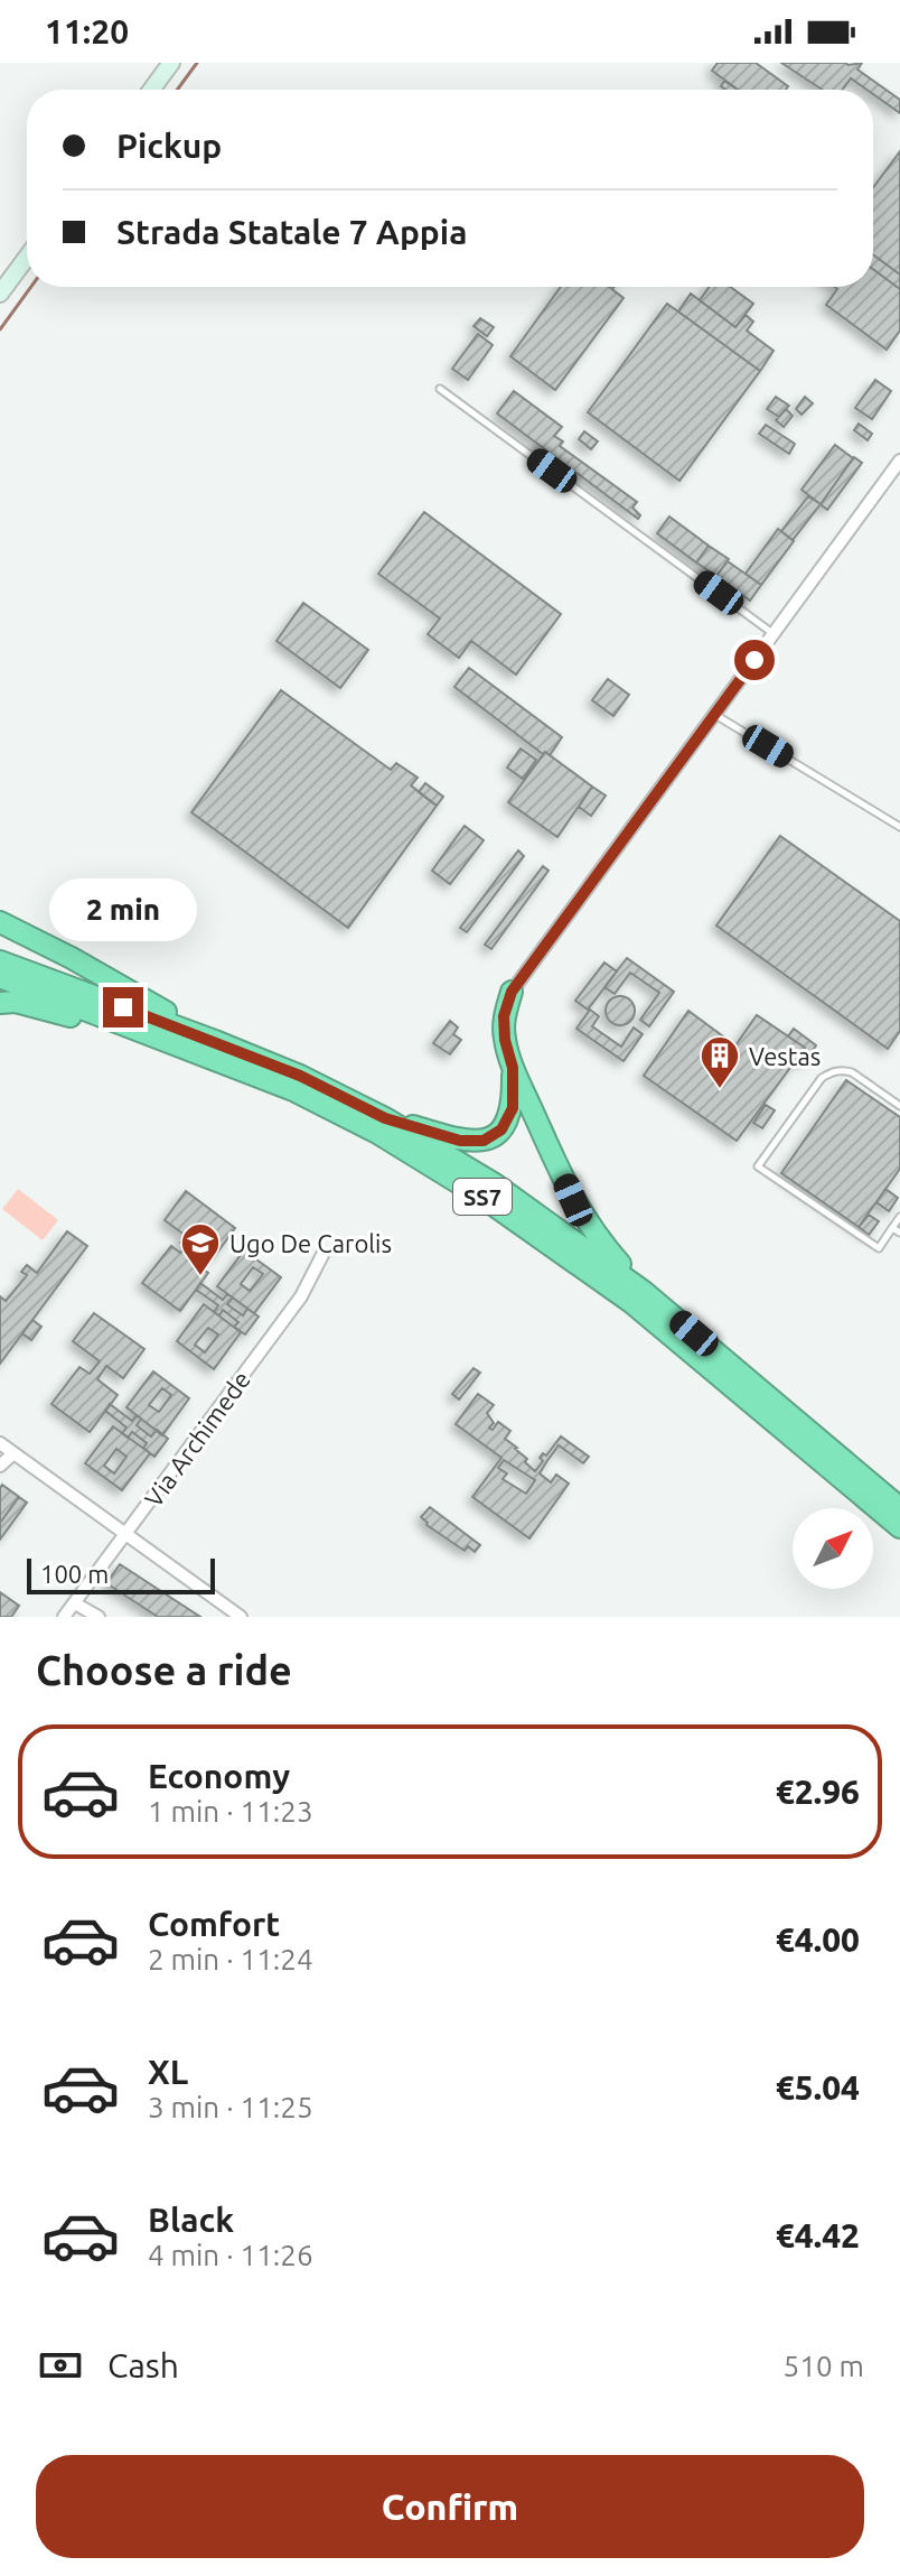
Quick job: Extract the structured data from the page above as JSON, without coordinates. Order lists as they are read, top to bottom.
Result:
{
  "streets": {
    "highway": ["SS7"],
    "street": ["Via Archimede"]
  },
  "places": {
    "building": ["Vestas"],
    "school or university": ["Ugo De Carolis"]
  },
  "scale_bar": "100 m",
  "north": "top right",
  "page": {
    "status": "11:20",
    "banner": ["Pickup", "Strada Statale 7 Appia"],
    "bubble": "2 min",
    "scale": "100 m",
    "heading": "Choose a ride",
    "list": [
      {
        "name": "Economy",
        "note": "1 min · 11:23",
        "value": "€2.96"
      },
      {
        "name": "Comfort",
        "note": "2 min · 11:24",
        "value": "€4.00"
      },
      {
        "name": "XL",
        "note": "3 min · 11:25",
        "value": "€5.04"
      },
      {
        "name": "Black",
        "note": "4 min · 11:26",
        "value": "€4.42"
      }
    ],
    "pay": ["Cash", "510 m"],
    "buttons": "Confirm"
  }
}
